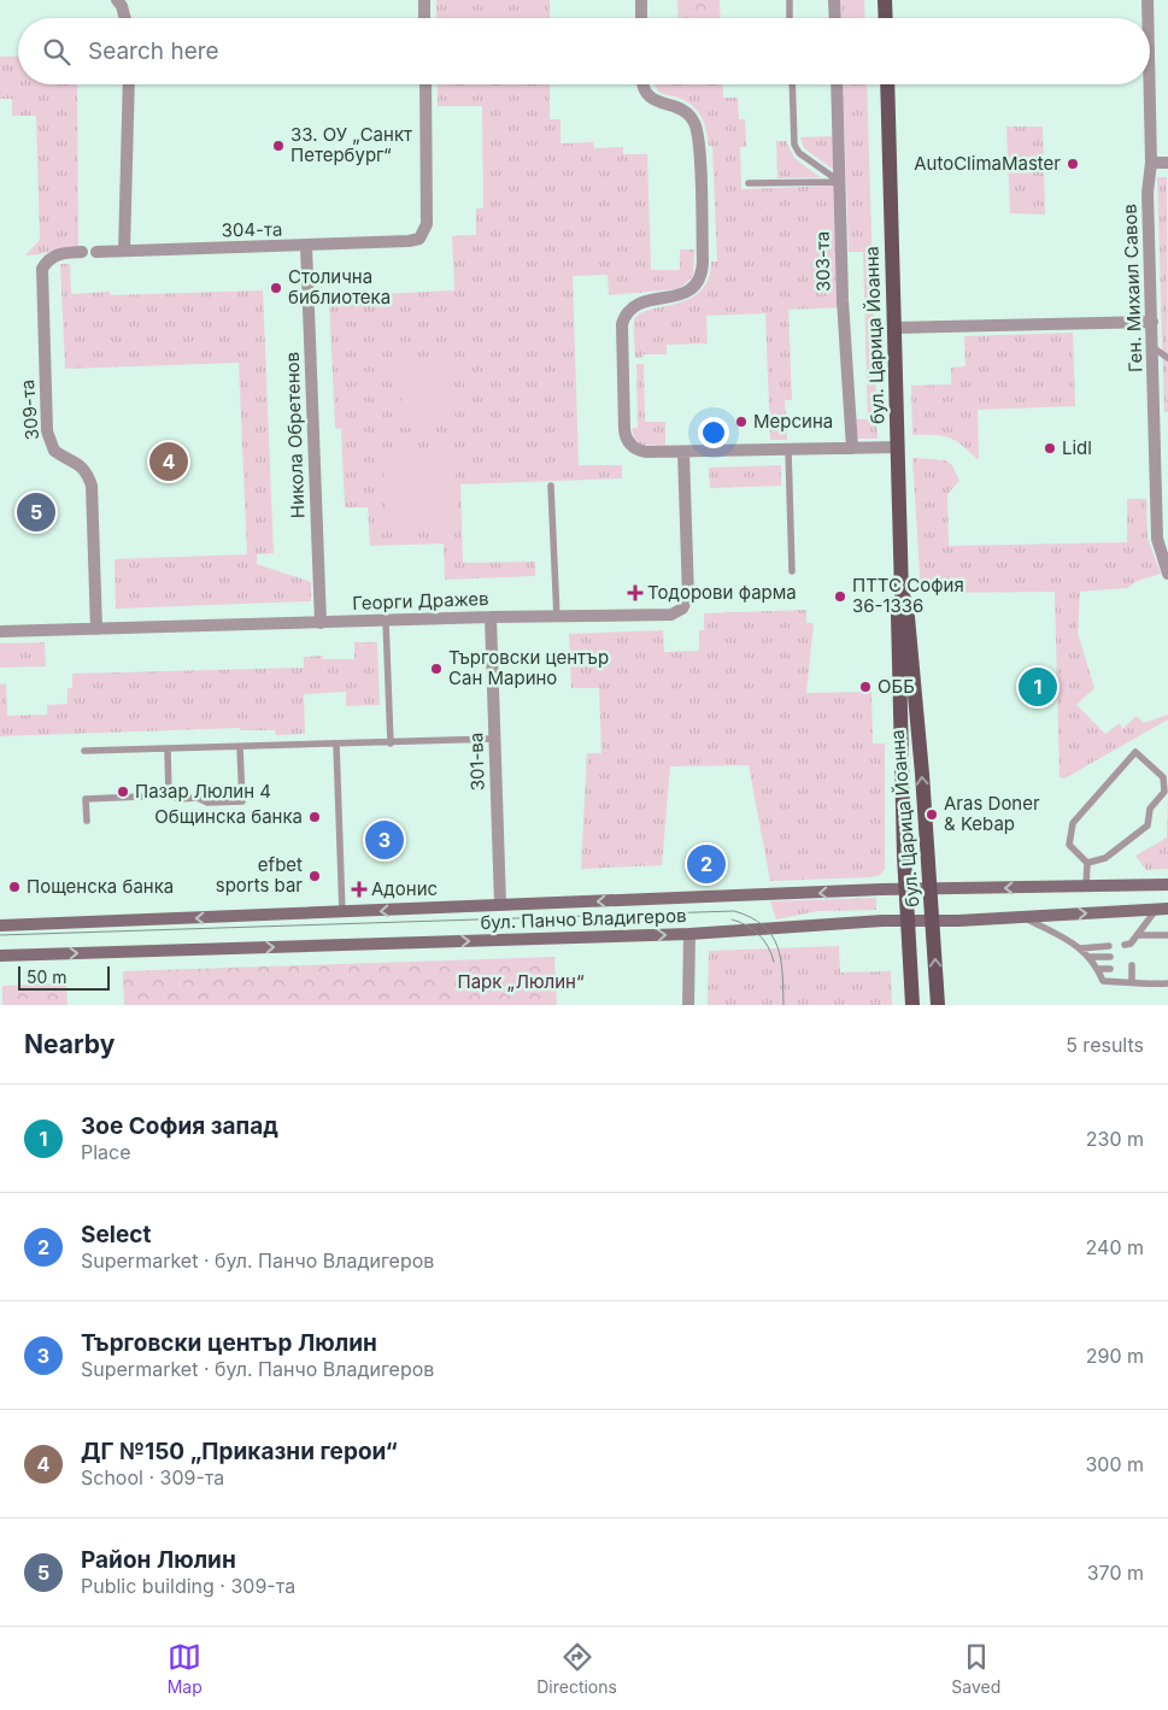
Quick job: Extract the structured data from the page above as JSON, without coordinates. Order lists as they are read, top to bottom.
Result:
{
  "streets": {
    "main road": ["бул. Царица Йоанна", "бул. Панчо Владигеров"],
    "street": [
      "304-та",
      "303-та",
      "Ген. Михаил Савов",
      "309-та",
      "Никола Обретенов",
      "Георги Дражев",
      "301-ва"
    ]
  },
  "crossings": [
    ["304-та", "Никола Обретенов"],
    ["бул. Царица Йоанна", "бул. Панчо Владигеров"],
    ["309-та", "Георги Дражев"],
    ["Никола Обретенов", "Георги Дражев"],
    ["Георги Дражев", "301-ва"],
    ["301-ва", "бул. Панчо Владигеров"]
  ],
  "parks": ["Парк „Люлин“"],
  "places": {
    "other": [
      "33. ОУ „Санкт Петербург“",
      "AutoClimaMaster",
      "Столична библиотека",
      "Мерсина",
      "Lidl",
      "ПТТС София 36-1336",
      "Търговски център Сан Марино",
      "ОББ",
      "Пазар Люлин 4",
      "Aras Doner & Kebap",
      "Общинска банка",
      "efbet sports bar",
      "Пощенска банка"
    ],
    "health": ["Тодорови фарма", "Адонис"]
  },
  "scale_bar": "50 m",
  "page": {
    "search": "Search here",
    "pins": [
      "4",
      "5",
      "1",
      "3",
      "2"
    ],
    "scale": "50 m",
    "heading": ["Nearby", "5 results"],
    "list": [
      {
        "mark": "1",
        "name": "Зое София запад",
        "note": "Place",
        "value": "230 m"
      },
      {
        "mark": "2",
        "name": "Select",
        "note": "Supermarket · бул. Панчо Владигеров",
        "value": "240 m"
      },
      {
        "mark": "3",
        "name": "Търговски център Люлин",
        "note": "Supermarket · бул. Панчо Владигеров",
        "value": "290 m"
      },
      {
        "mark": "4",
        "name": "ДГ №150 „Приказни герои“",
        "note": "School · 309-та",
        "value": "300 m"
      },
      {
        "mark": "5",
        "name": "Район Люлин",
        "note": "Public building · 309-та",
        "value": "370 m"
      }
    ],
    "nav": ["Map", "Directions", "Saved"]
  }
}
